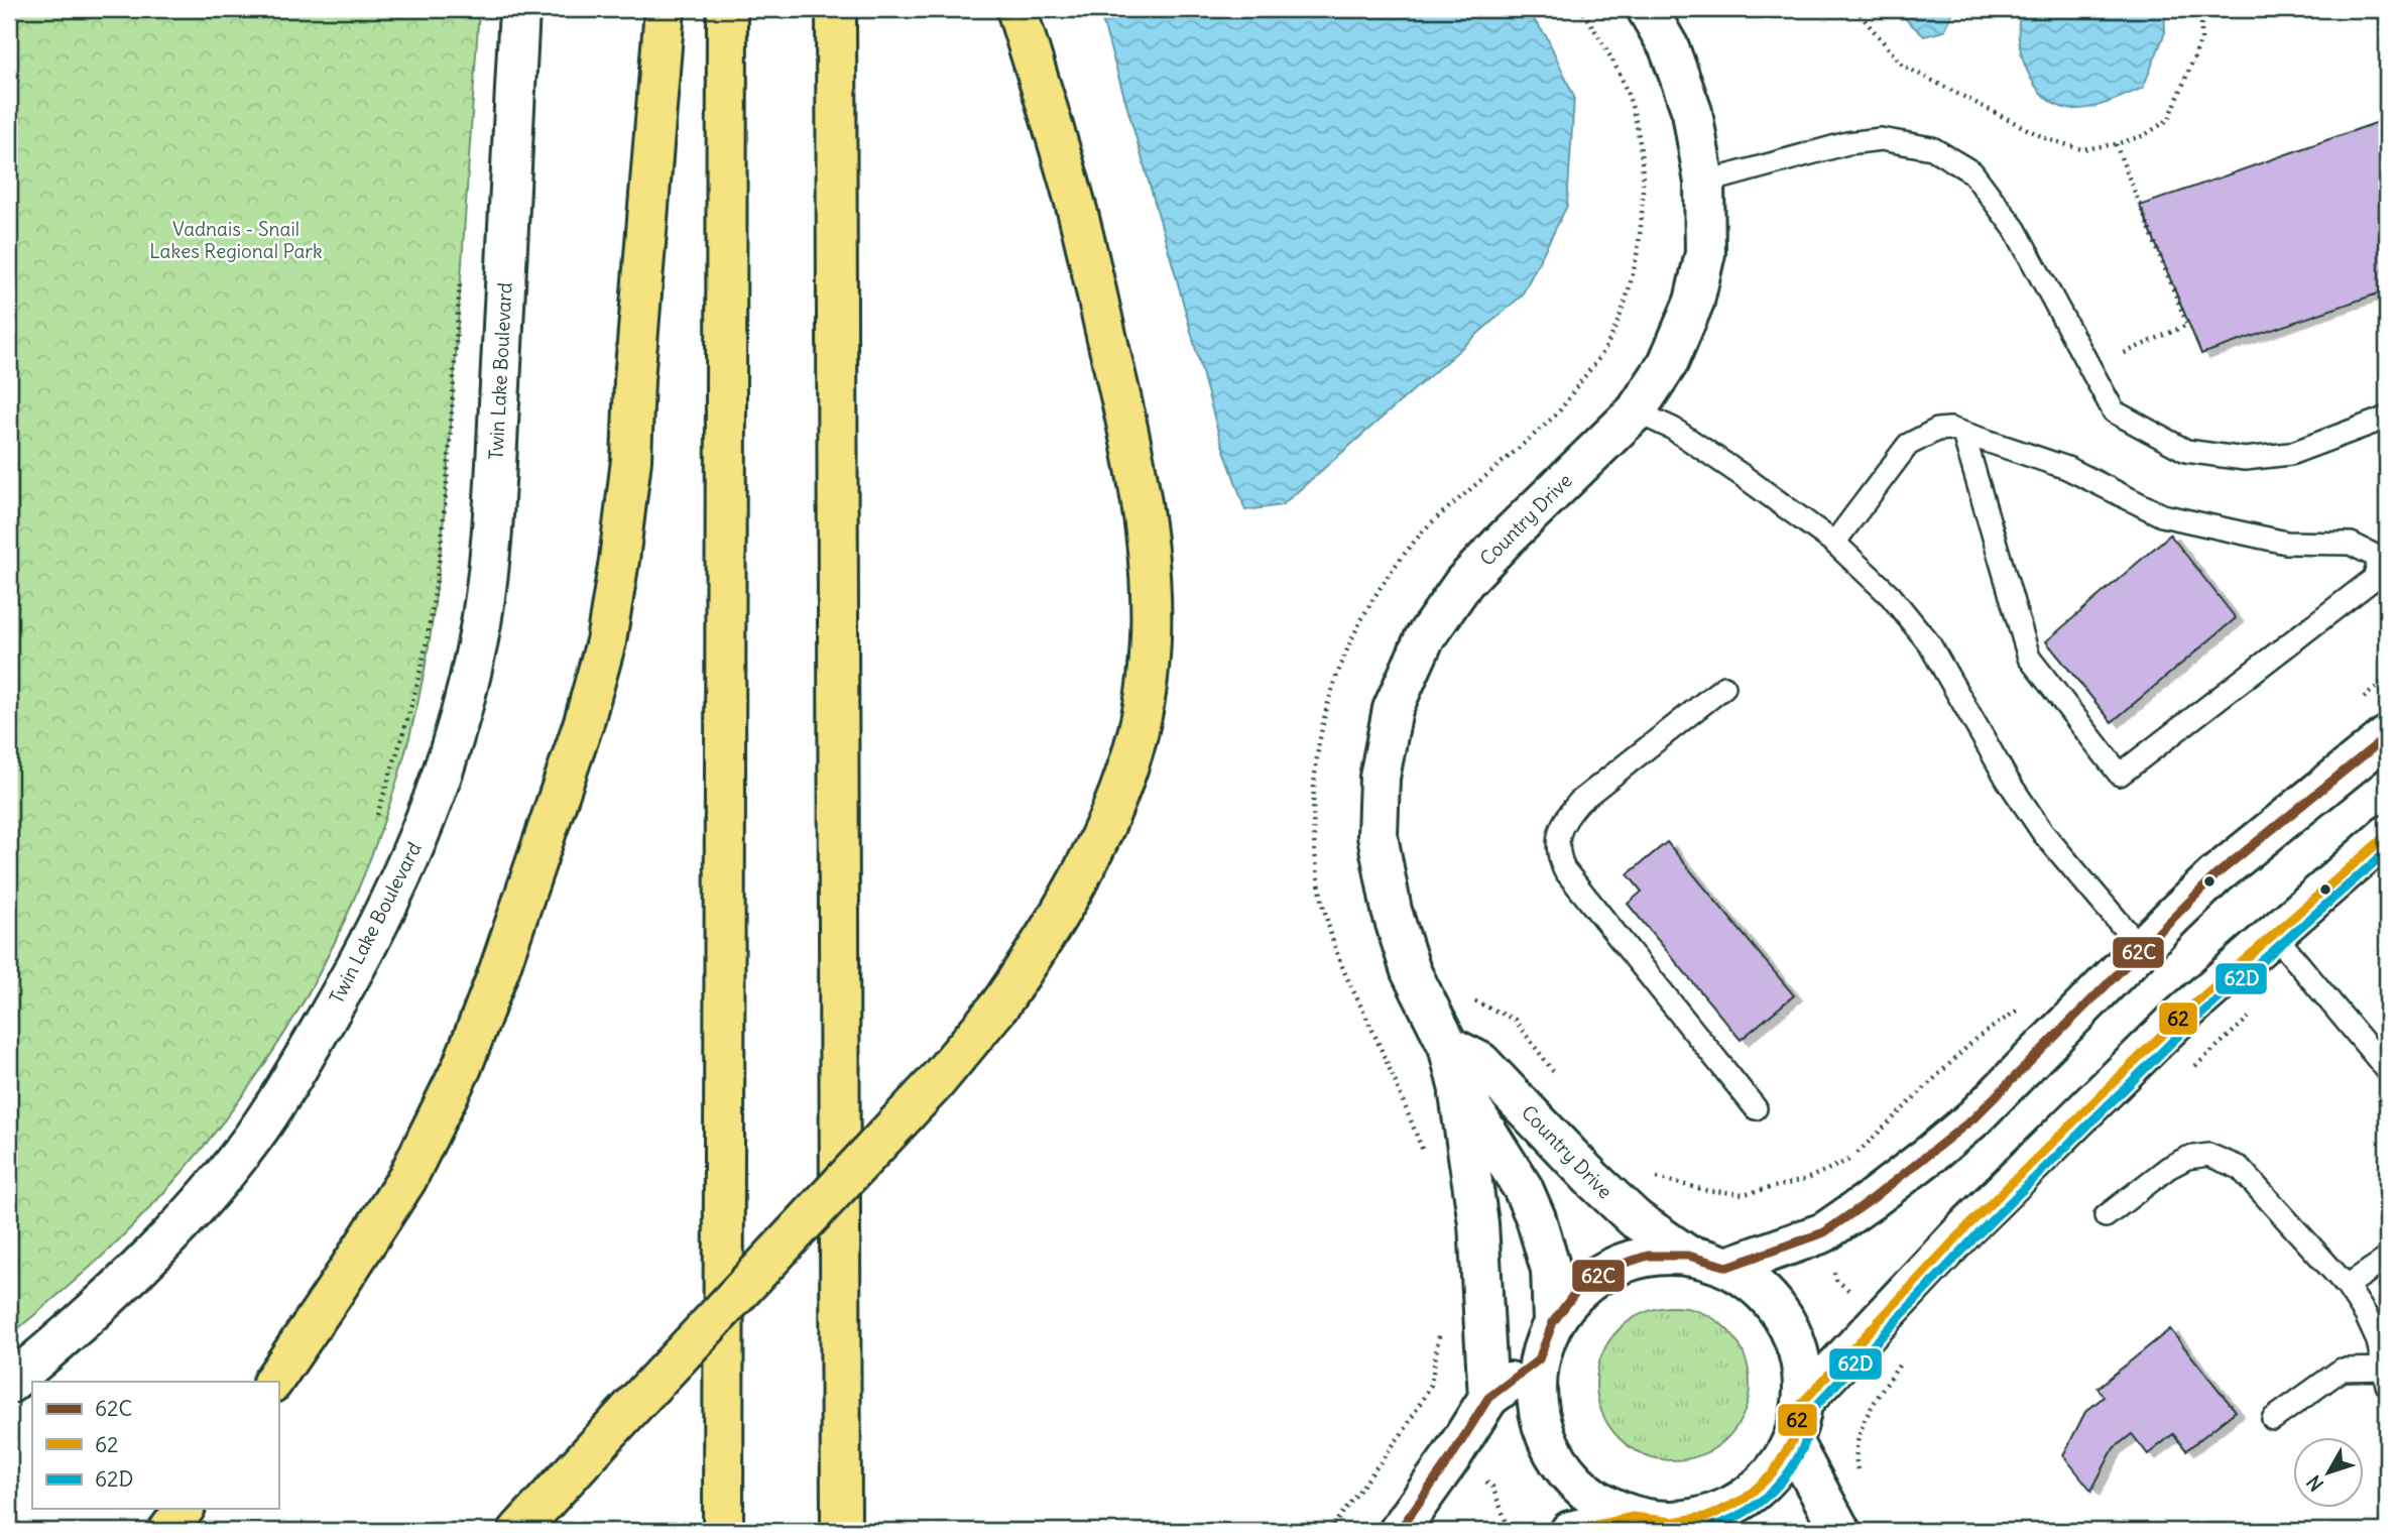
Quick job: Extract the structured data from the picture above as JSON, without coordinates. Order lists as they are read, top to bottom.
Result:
{
  "streets": {
    "street": ["Twin Lake Boulevard", "Country Drive"]
  },
  "parks": ["Vadnais - Snail Lakes Regional Park"],
  "lines": ["transit line 62C", "transit line 62", "transit line 62D"],
  "legend": ["62C", "62", "62D"],
  "north": "bottom left"
}
